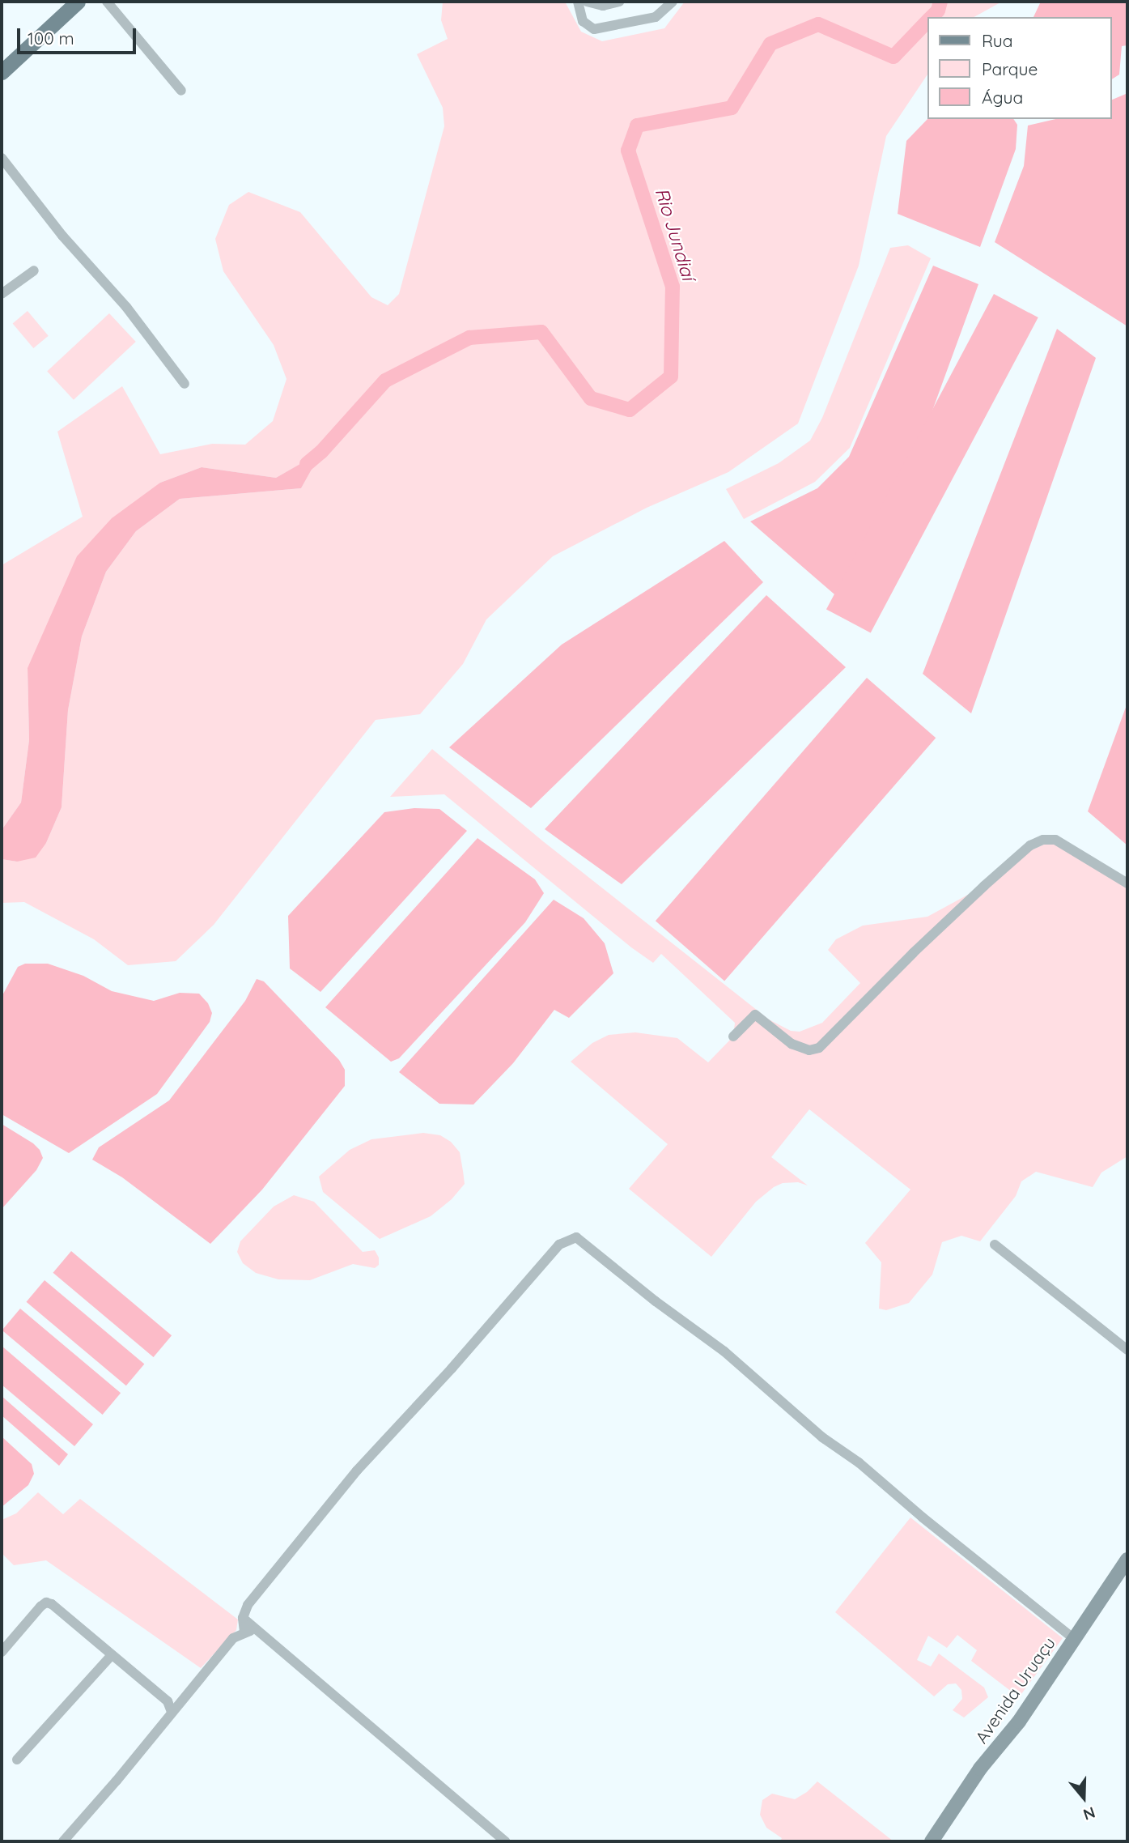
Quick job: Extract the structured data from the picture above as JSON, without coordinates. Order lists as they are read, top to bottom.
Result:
{
  "streets": {
    "street": ["Avenida Uruaçu"]
  },
  "water": ["Rio Jundiaí"],
  "legend": ["Rua", "Parque", "Água"],
  "scale_bar": "100 m",
  "north": "bottom"
}
